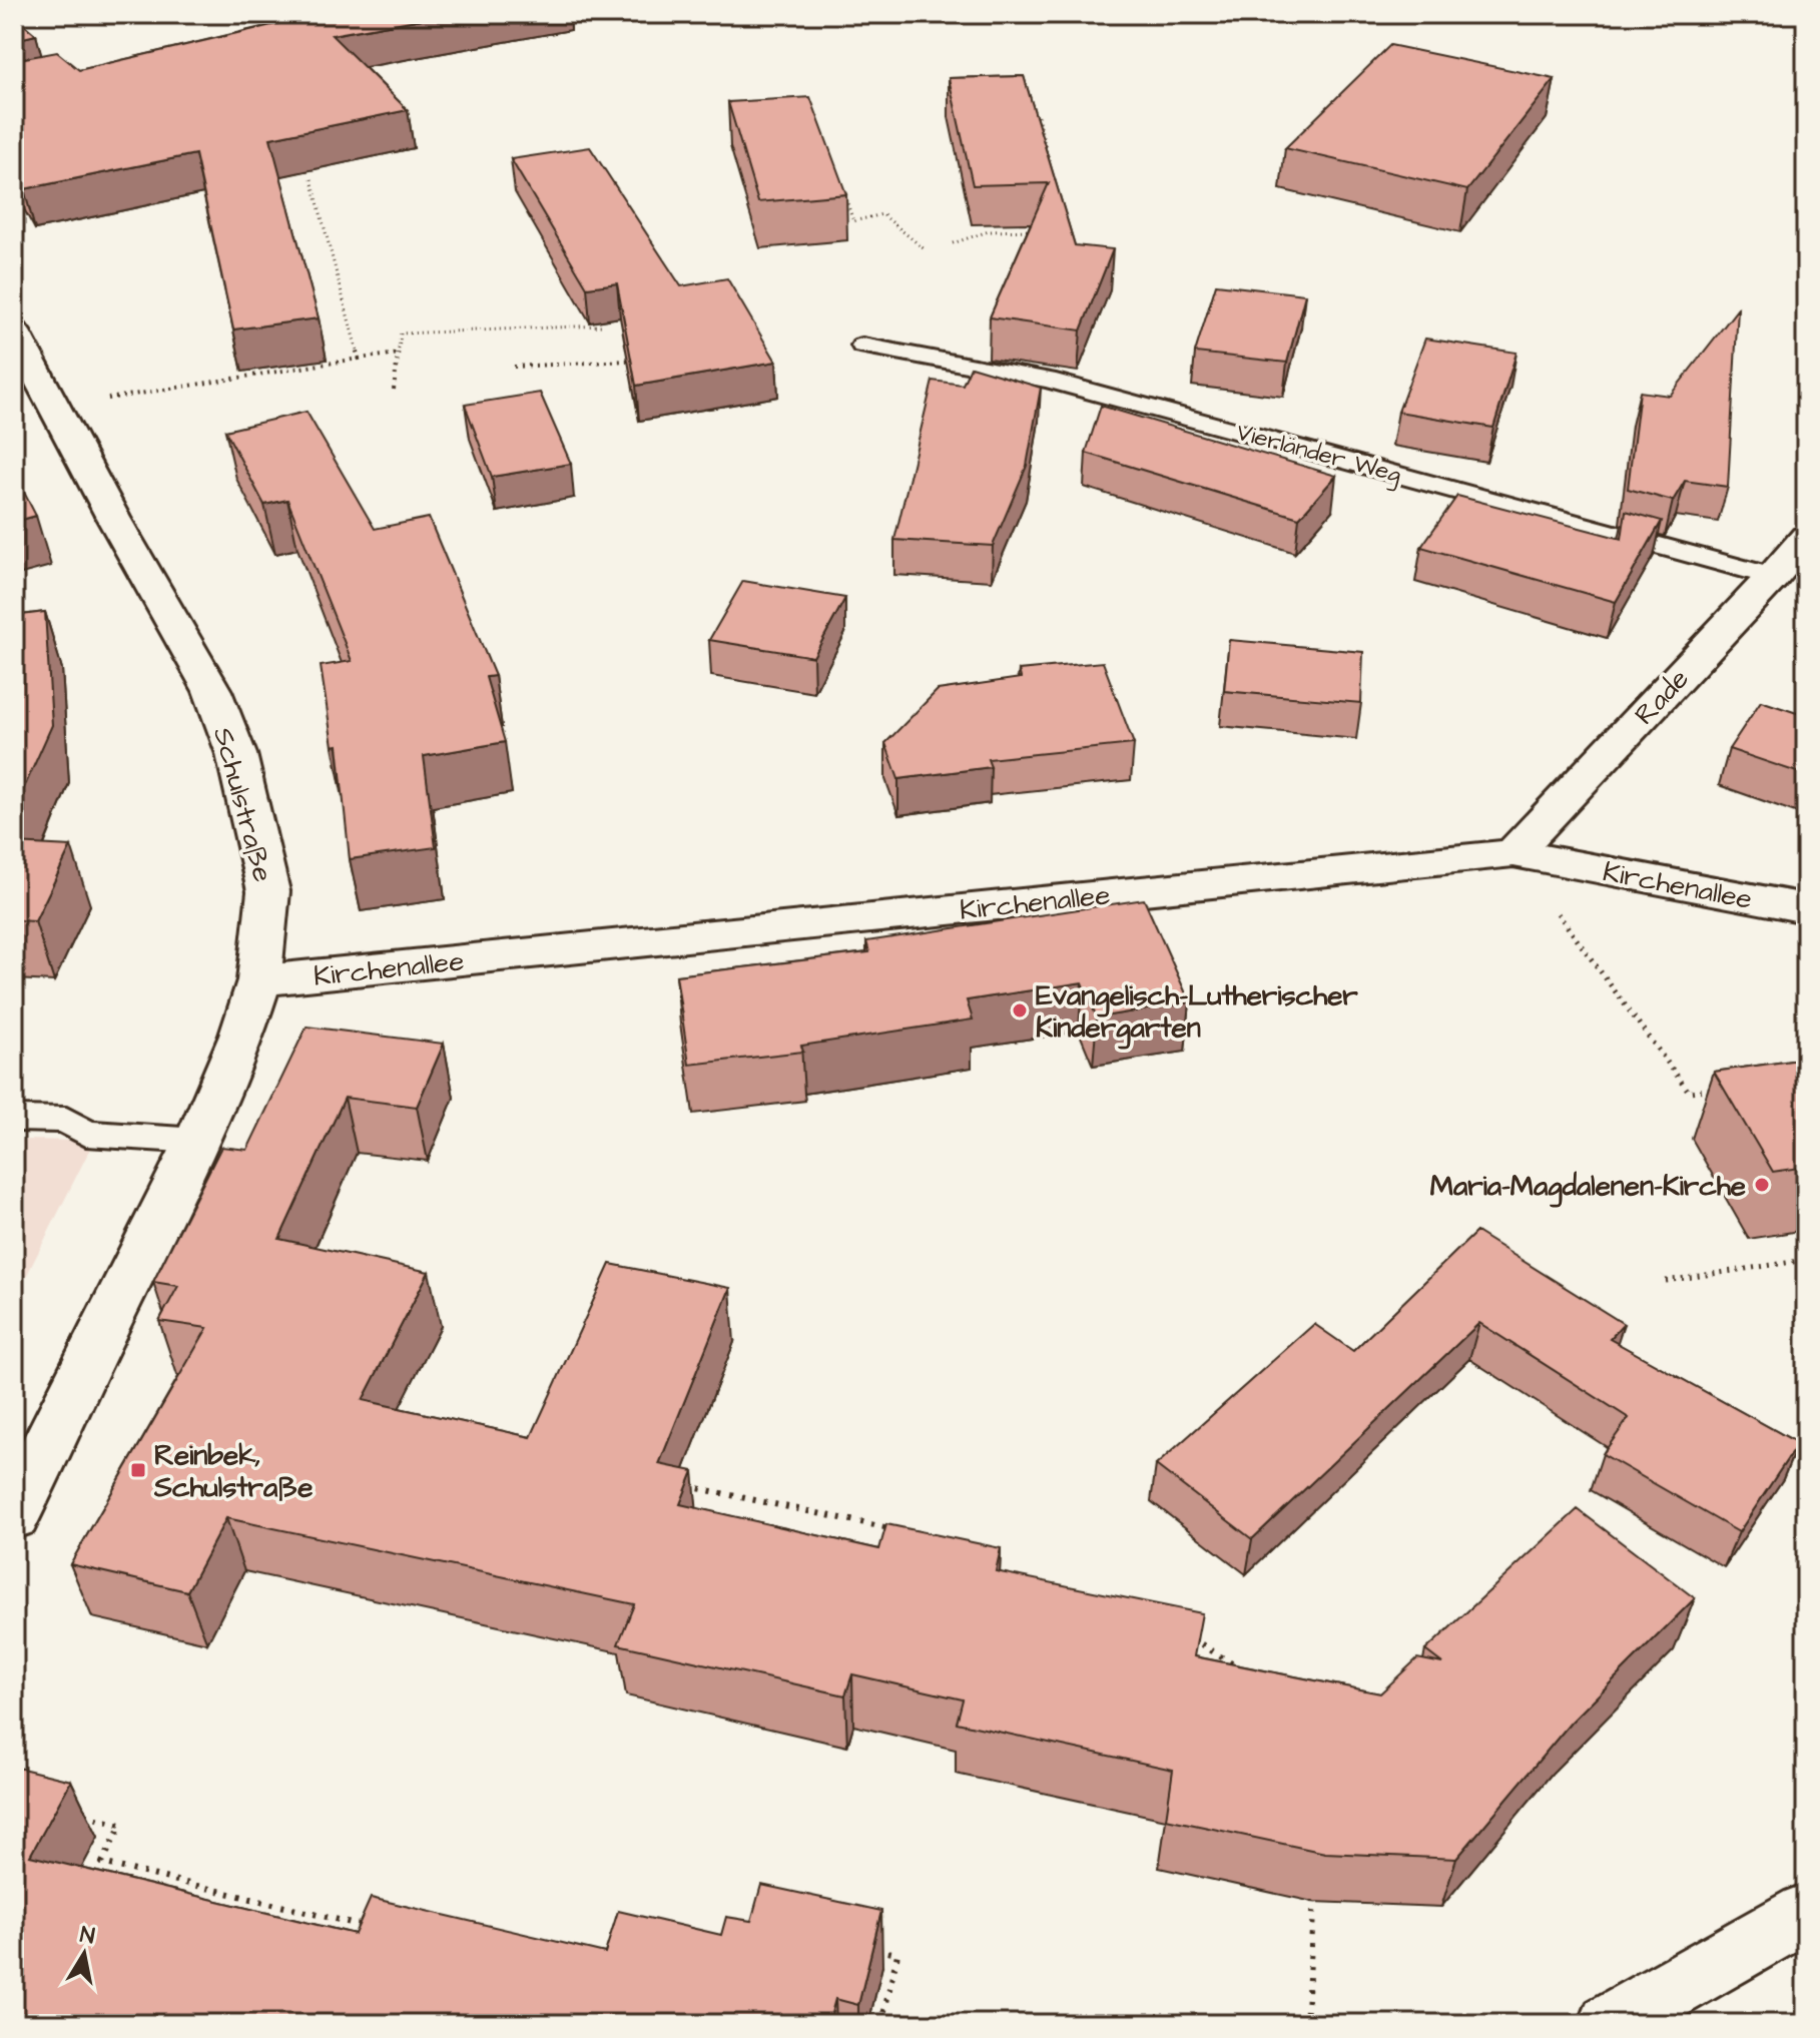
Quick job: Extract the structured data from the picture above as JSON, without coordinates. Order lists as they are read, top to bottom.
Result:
{
  "streets": {
    "street": ["Rade", "Schulstraße", "Kirchenallee"],
    "lane": ["Vierländer Weg"]
  },
  "crossings": [
    ["Vierländer Weg", "Rade"],
    ["Rade", "Kirchenallee"],
    ["Schulstraße", "Kirchenallee"]
  ],
  "places": {
    "other": ["Evangelisch-Lutherischer Kindergarten", "Maria-Magdalenen-Kirche"],
    "transit": ["Reinbek, Schulstraße"]
  },
  "north": "top"
}
